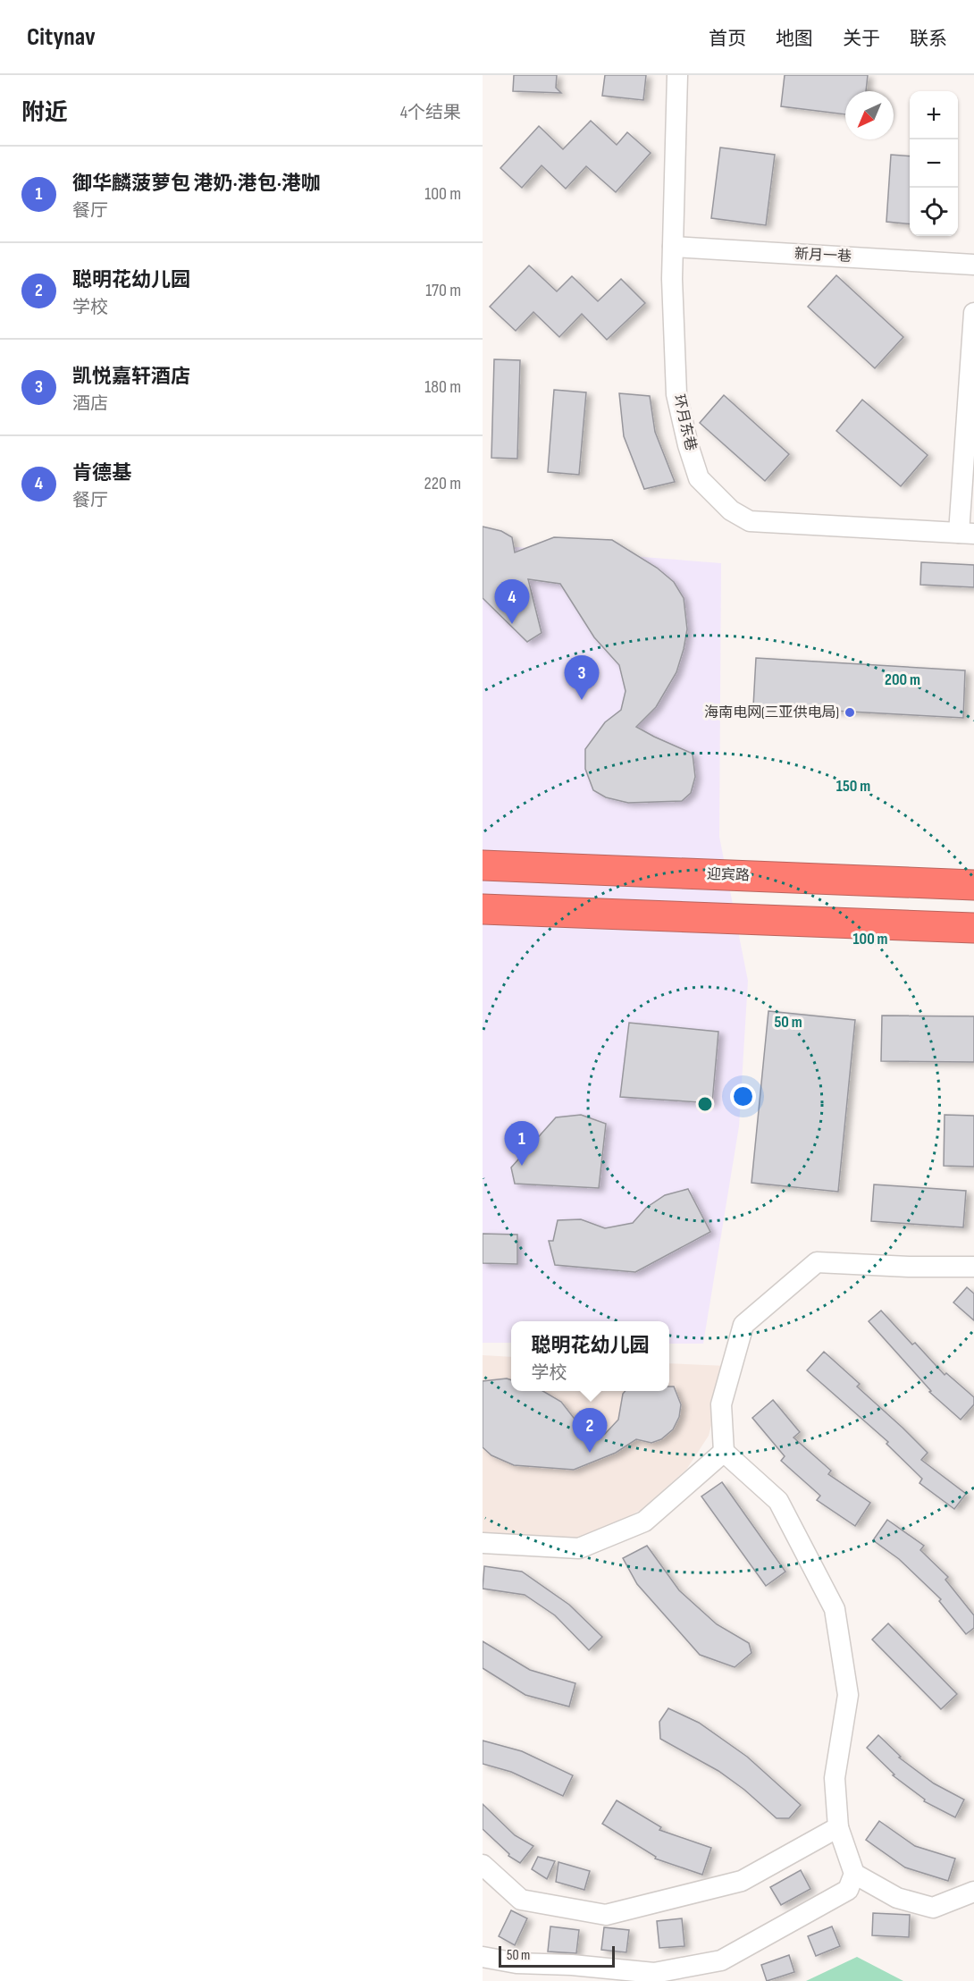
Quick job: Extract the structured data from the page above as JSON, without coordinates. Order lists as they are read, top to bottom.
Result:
{
  "streets": {
    "highway": ["迎宾路"],
    "street": ["新月一巷", "环月东巷"]
  },
  "crossings": [
    ["新月一巷", "环月东巷"]
  ],
  "places": ["海南电网(三亚供电局)"],
  "scale_bar": "50 m",
  "north": "bottom left",
  "page": {
    "header": "Citynav",
    "nav": [
      "首页",
      "地图",
      "关于",
      "联系"
    ],
    "heading": ["附近", "4个结果"],
    "map_buttons": ["+", "−"],
    "list": [
      {
        "mark": "1",
        "name": "御华麟菠萝包 港奶·港包·港咖",
        "note": "餐厅",
        "value": "100 m"
      },
      {
        "mark": "2",
        "name": "聪明花幼儿园",
        "note": "学校",
        "value": "170 m"
      },
      {
        "mark": "3",
        "name": "凯悦嘉轩酒店",
        "note": "酒店",
        "value": "180 m"
      },
      {
        "mark": "4",
        "name": "肯德基",
        "note": "餐厅",
        "value": "220 m"
      }
    ],
    "pins": [
      "4",
      "3",
      "1",
      "2"
    ],
    "popup": ["聪明花幼儿园", "学校"],
    "scale": "50 m"
  },
  "rings": [
    "200 m",
    "150 m",
    "100 m",
    "50 m"
  ]
}
